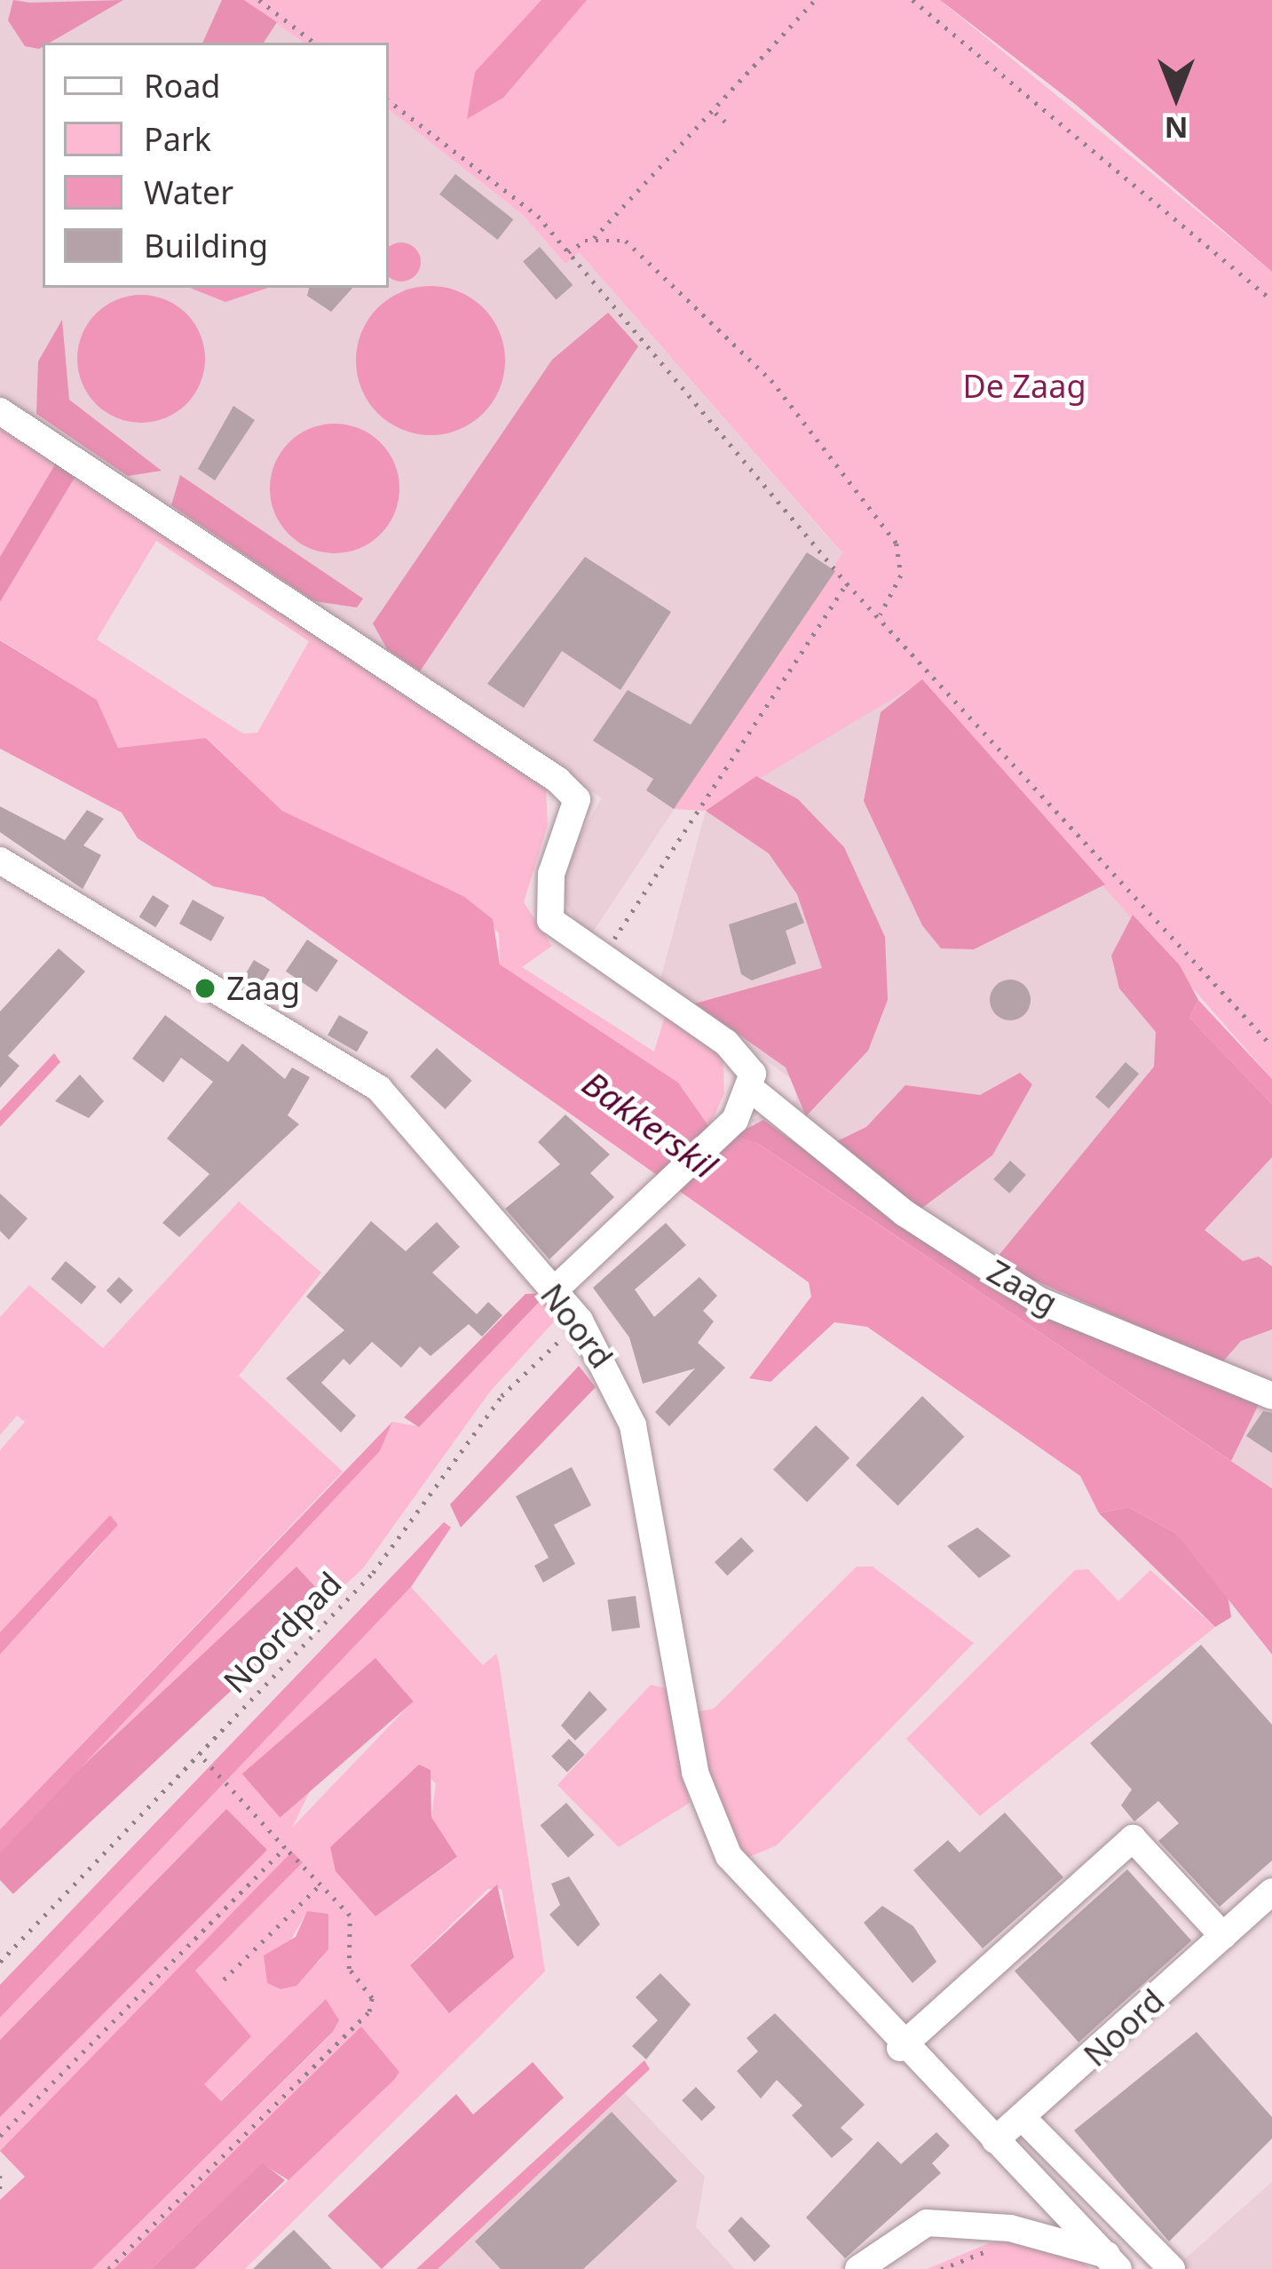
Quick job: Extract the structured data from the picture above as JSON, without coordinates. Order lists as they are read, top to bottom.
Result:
{
  "streets": {
    "street": ["Zaag", "Noord"],
    "path": ["Noordpad"]
  },
  "crossings": [
    ["Noord", "Noordpad"]
  ],
  "water": ["Bakkerskil"],
  "parks": ["De Zaag"],
  "places": ["Zaag"],
  "legend": [
    "Road",
    "Park",
    "Water",
    "Building"
  ],
  "north": "bottom"
}
